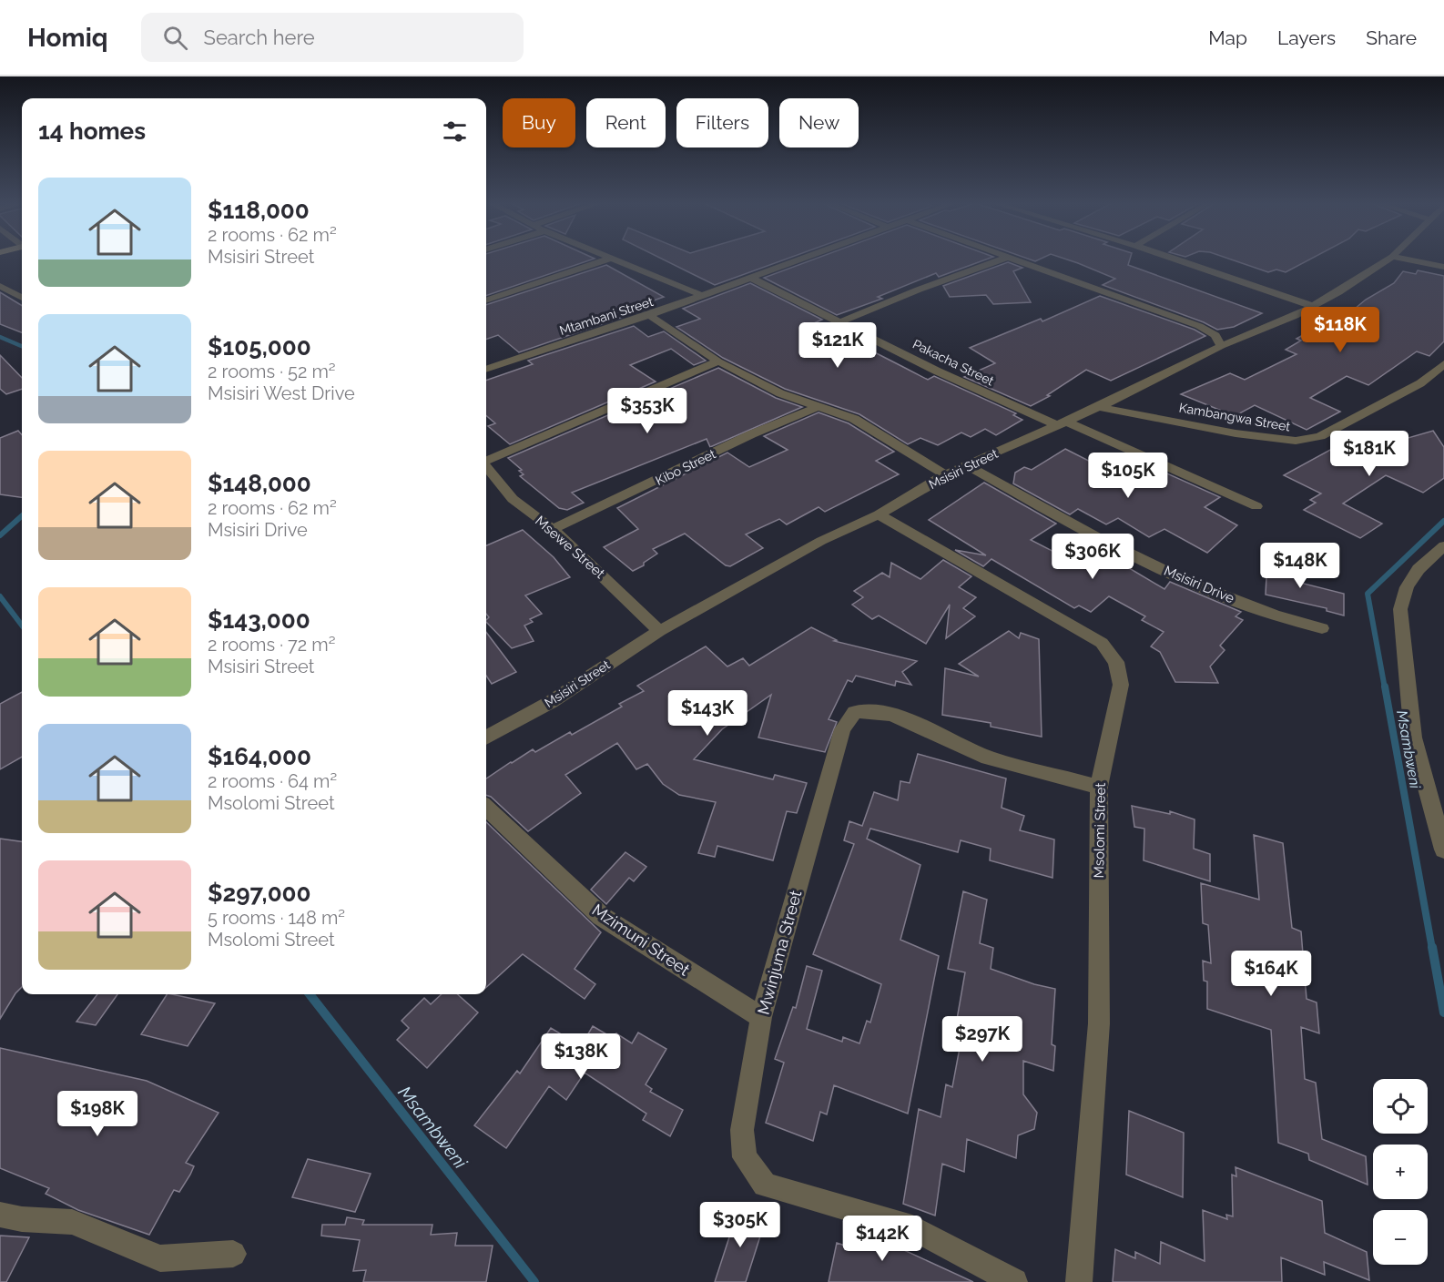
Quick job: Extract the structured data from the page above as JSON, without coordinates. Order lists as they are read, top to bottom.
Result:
{
  "streets": {
    "street": [
      "Mtambani Street",
      "Pakacha Street",
      "Kambangwa Street",
      "Kibo Street",
      "Msisiri Street",
      "Msewe Street",
      "Msisiri Drive",
      "Msolomi Street",
      "Mzimuni Street",
      "Mwinjuma Street"
    ]
  },
  "crossings": [
    ["Mtambani Street", "Pakacha Street"],
    ["Pakacha Street", "Msisiri Street"],
    ["Kambangwa Street", "Msisiri Street"],
    ["Kibo Street", "Msewe Street"],
    ["Msisiri Street", "Msewe Street"],
    ["Msisiri Street", "Msisiri Drive"],
    ["Msisiri Street", "Msolomi Street"],
    ["Msolomi Street", "Mwinjuma Street"],
    ["Mzimuni Street", "Mwinjuma Street"]
  ],
  "water": ["Msambweni"],
  "page": {
    "header": "Homiq",
    "search": "Search here",
    "nav": ["Map", "Layers", "Share"],
    "chip": [
      "Buy",
      "Rent",
      "Filters",
      "New"
    ],
    "heading": "14 homes",
    "list": [
      {
        "name": "$118,000",
        "note": "2 rooms · 62 m² · Msisiri Street"
      },
      {
        "name": "$105,000",
        "note": "2 rooms · 52 m² · Msisiri West Drive"
      },
      {
        "name": "$148,000",
        "note": "2 rooms · 62 m² · Msisiri Drive"
      },
      {
        "name": "$143,000",
        "note": "2 rooms · 72 m² · Msisiri Street"
      },
      {
        "name": "$164,000",
        "note": "2 rooms · 64 m² · Msolomi Street"
      },
      {
        "name": "$297,000",
        "note": "5 rooms · 148 m² · Msolomi Street"
      }
    ],
    "price": [
      "$118K",
      "$121K",
      "$353K",
      "$181K",
      "$105K",
      "$306K",
      "$148K",
      "$143K",
      "$164K",
      "$297K",
      "$138K",
      "$198K",
      "$305K",
      "$142K"
    ],
    "map_buttons": ["+", "−"]
  }
}
